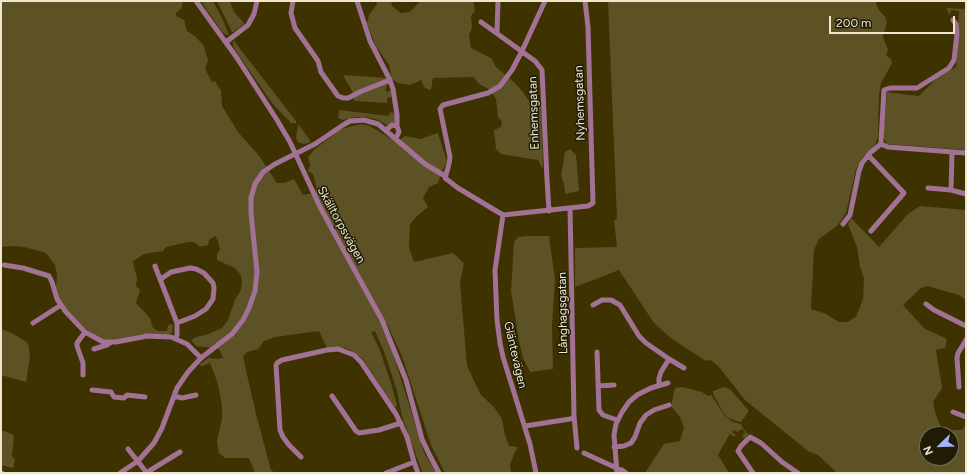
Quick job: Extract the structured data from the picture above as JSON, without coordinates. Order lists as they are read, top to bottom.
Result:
{
  "streets": {
    "street": [
      "Nyhemsgatan",
      "Enhemsgatan",
      "Skälltorpsvägen",
      "Långhagsgatan",
      "Gläntevägen"
    ]
  },
  "crossings": [
    ["Nyhemsgatan", "Långhagsgatan"]
  ],
  "scale_bar": "200 m",
  "north": "bottom left"
}
